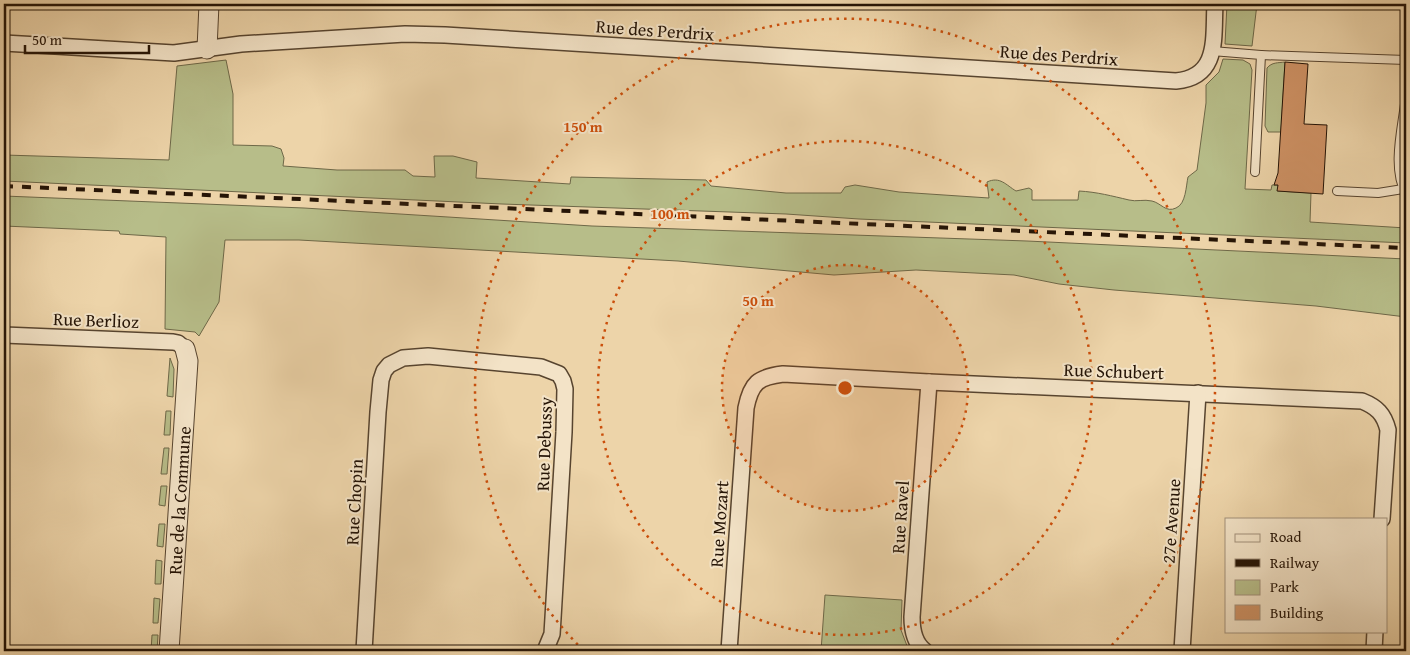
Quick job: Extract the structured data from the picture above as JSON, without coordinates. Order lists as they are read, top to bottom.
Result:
{
  "streets": {
    "street": [
      "Rue des Perdrix",
      "Rue Berlioz",
      "Rue Schubert",
      "Rue Debussy",
      "Rue de la Commune",
      "Rue Chopin",
      "Rue Ravel",
      "27e Avenue",
      "Rue Mozart"
    ]
  },
  "crossings": [
    ["Rue Berlioz", "Rue de la Commune"],
    ["Rue Schubert", "Rue Ravel"],
    ["Rue Schubert", "27e Avenue"],
    ["Rue Schubert", "Rue Mozart"],
    ["Rue Debussy", "Rue Chopin"]
  ],
  "legend": [
    "Road",
    "Railway",
    "Park",
    "Building"
  ],
  "scale_bar": "50 m",
  "rings": ["150 m", "100 m", "50 m"]
}
